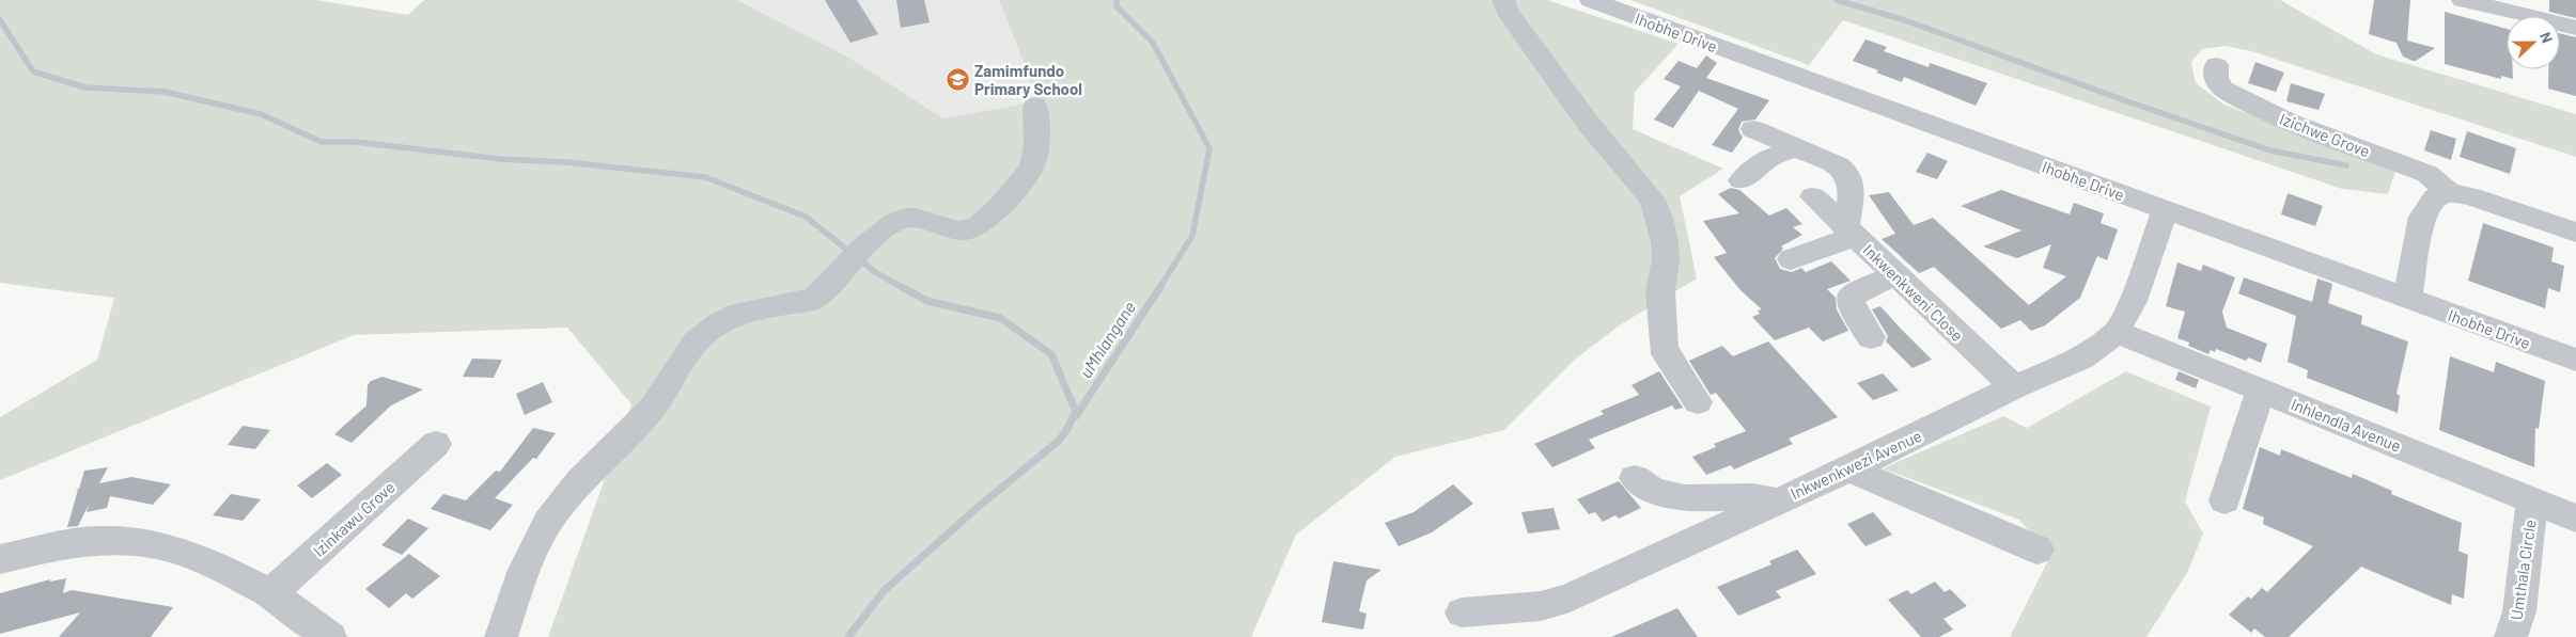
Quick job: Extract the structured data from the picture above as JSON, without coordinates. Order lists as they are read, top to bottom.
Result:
{
  "streets": {
    "street": [
      "Ihobhe Drive",
      "Izichwe Grove",
      "Inkwenkweni Close",
      "Inhlendla Avenue",
      "Inkwenkwezi Avenue",
      "Izinkawu Grove",
      "Umthala Circle"
    ]
  },
  "crossings": [
    ["Ihobhe Drive", "Inkwenkwezi Avenue"],
    ["Inkwenkweni Close", "Inkwenkwezi Avenue"],
    ["Inhlendla Avenue", "Inkwenkwezi Avenue"],
    ["Inhlendla Avenue", "Umthala Circle"]
  ],
  "water": ["uMhlangane"],
  "places": {
    "school or university": ["Zamimfundo Primary School"]
  },
  "north": "right"
}
